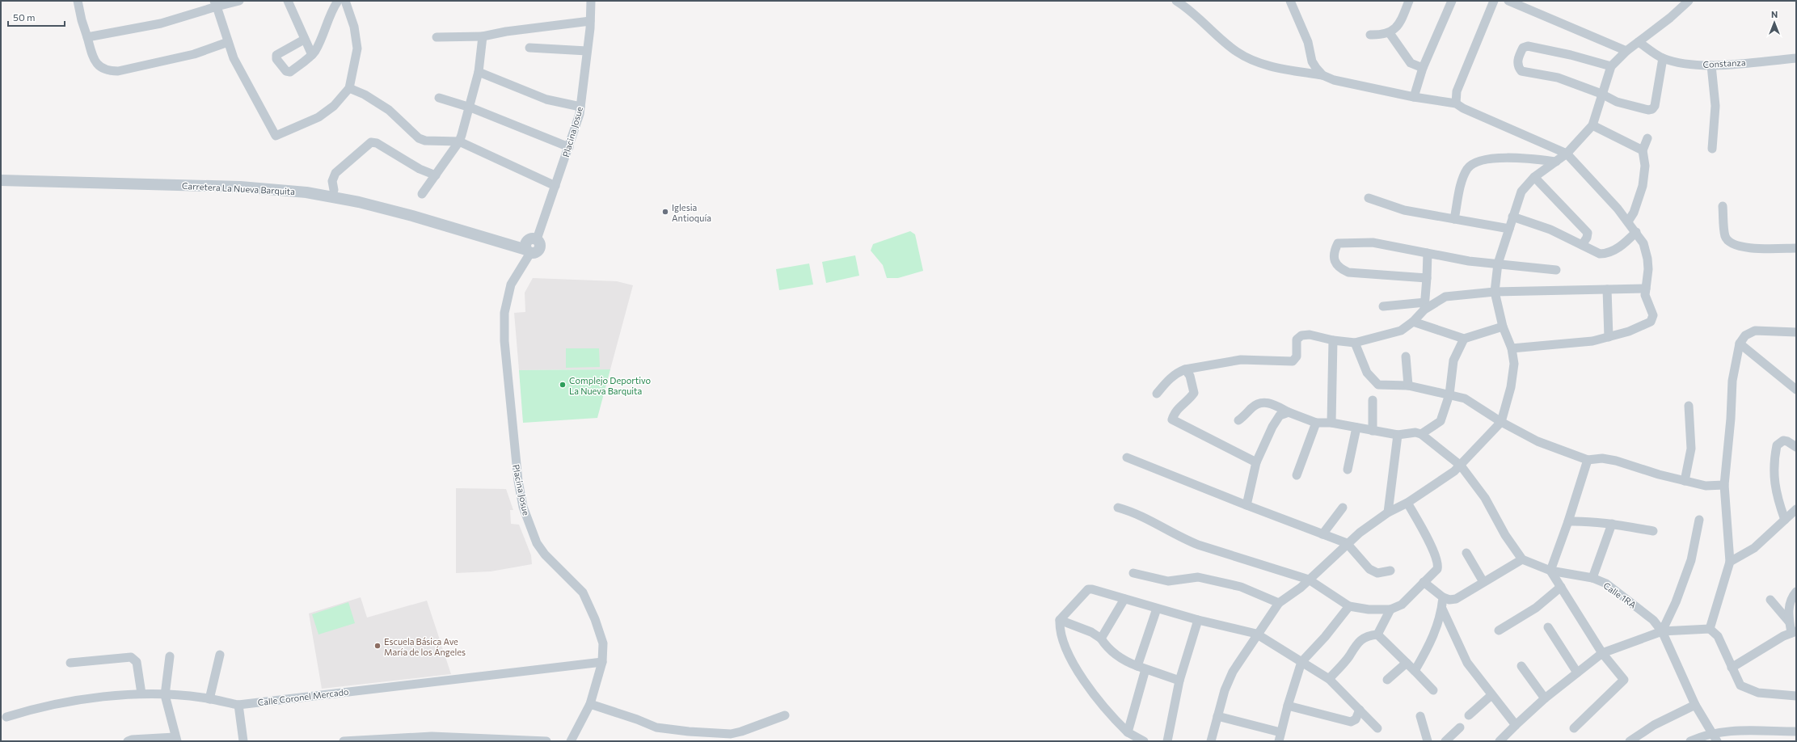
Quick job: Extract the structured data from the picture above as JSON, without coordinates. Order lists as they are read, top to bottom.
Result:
{
  "streets": {
    "street": [
      "Constanza",
      "Placina Josue",
      "Carretera La Nueva Barquita",
      "Calle 1RA",
      "Calle Coronel Mercado"
    ]
  },
  "crossings": [
    ["Placina Josue", "Carretera La Nueva Barquita"],
    ["Placina Josue", "Calle Coronel Mercado"]
  ],
  "places": ["Iglesia Antioquía", "Complejo Deportivo La Nueva Barquita", "Escuela Básica Ave María de los Ángeles"],
  "scale_bar": "50 m",
  "north": "top"
}
